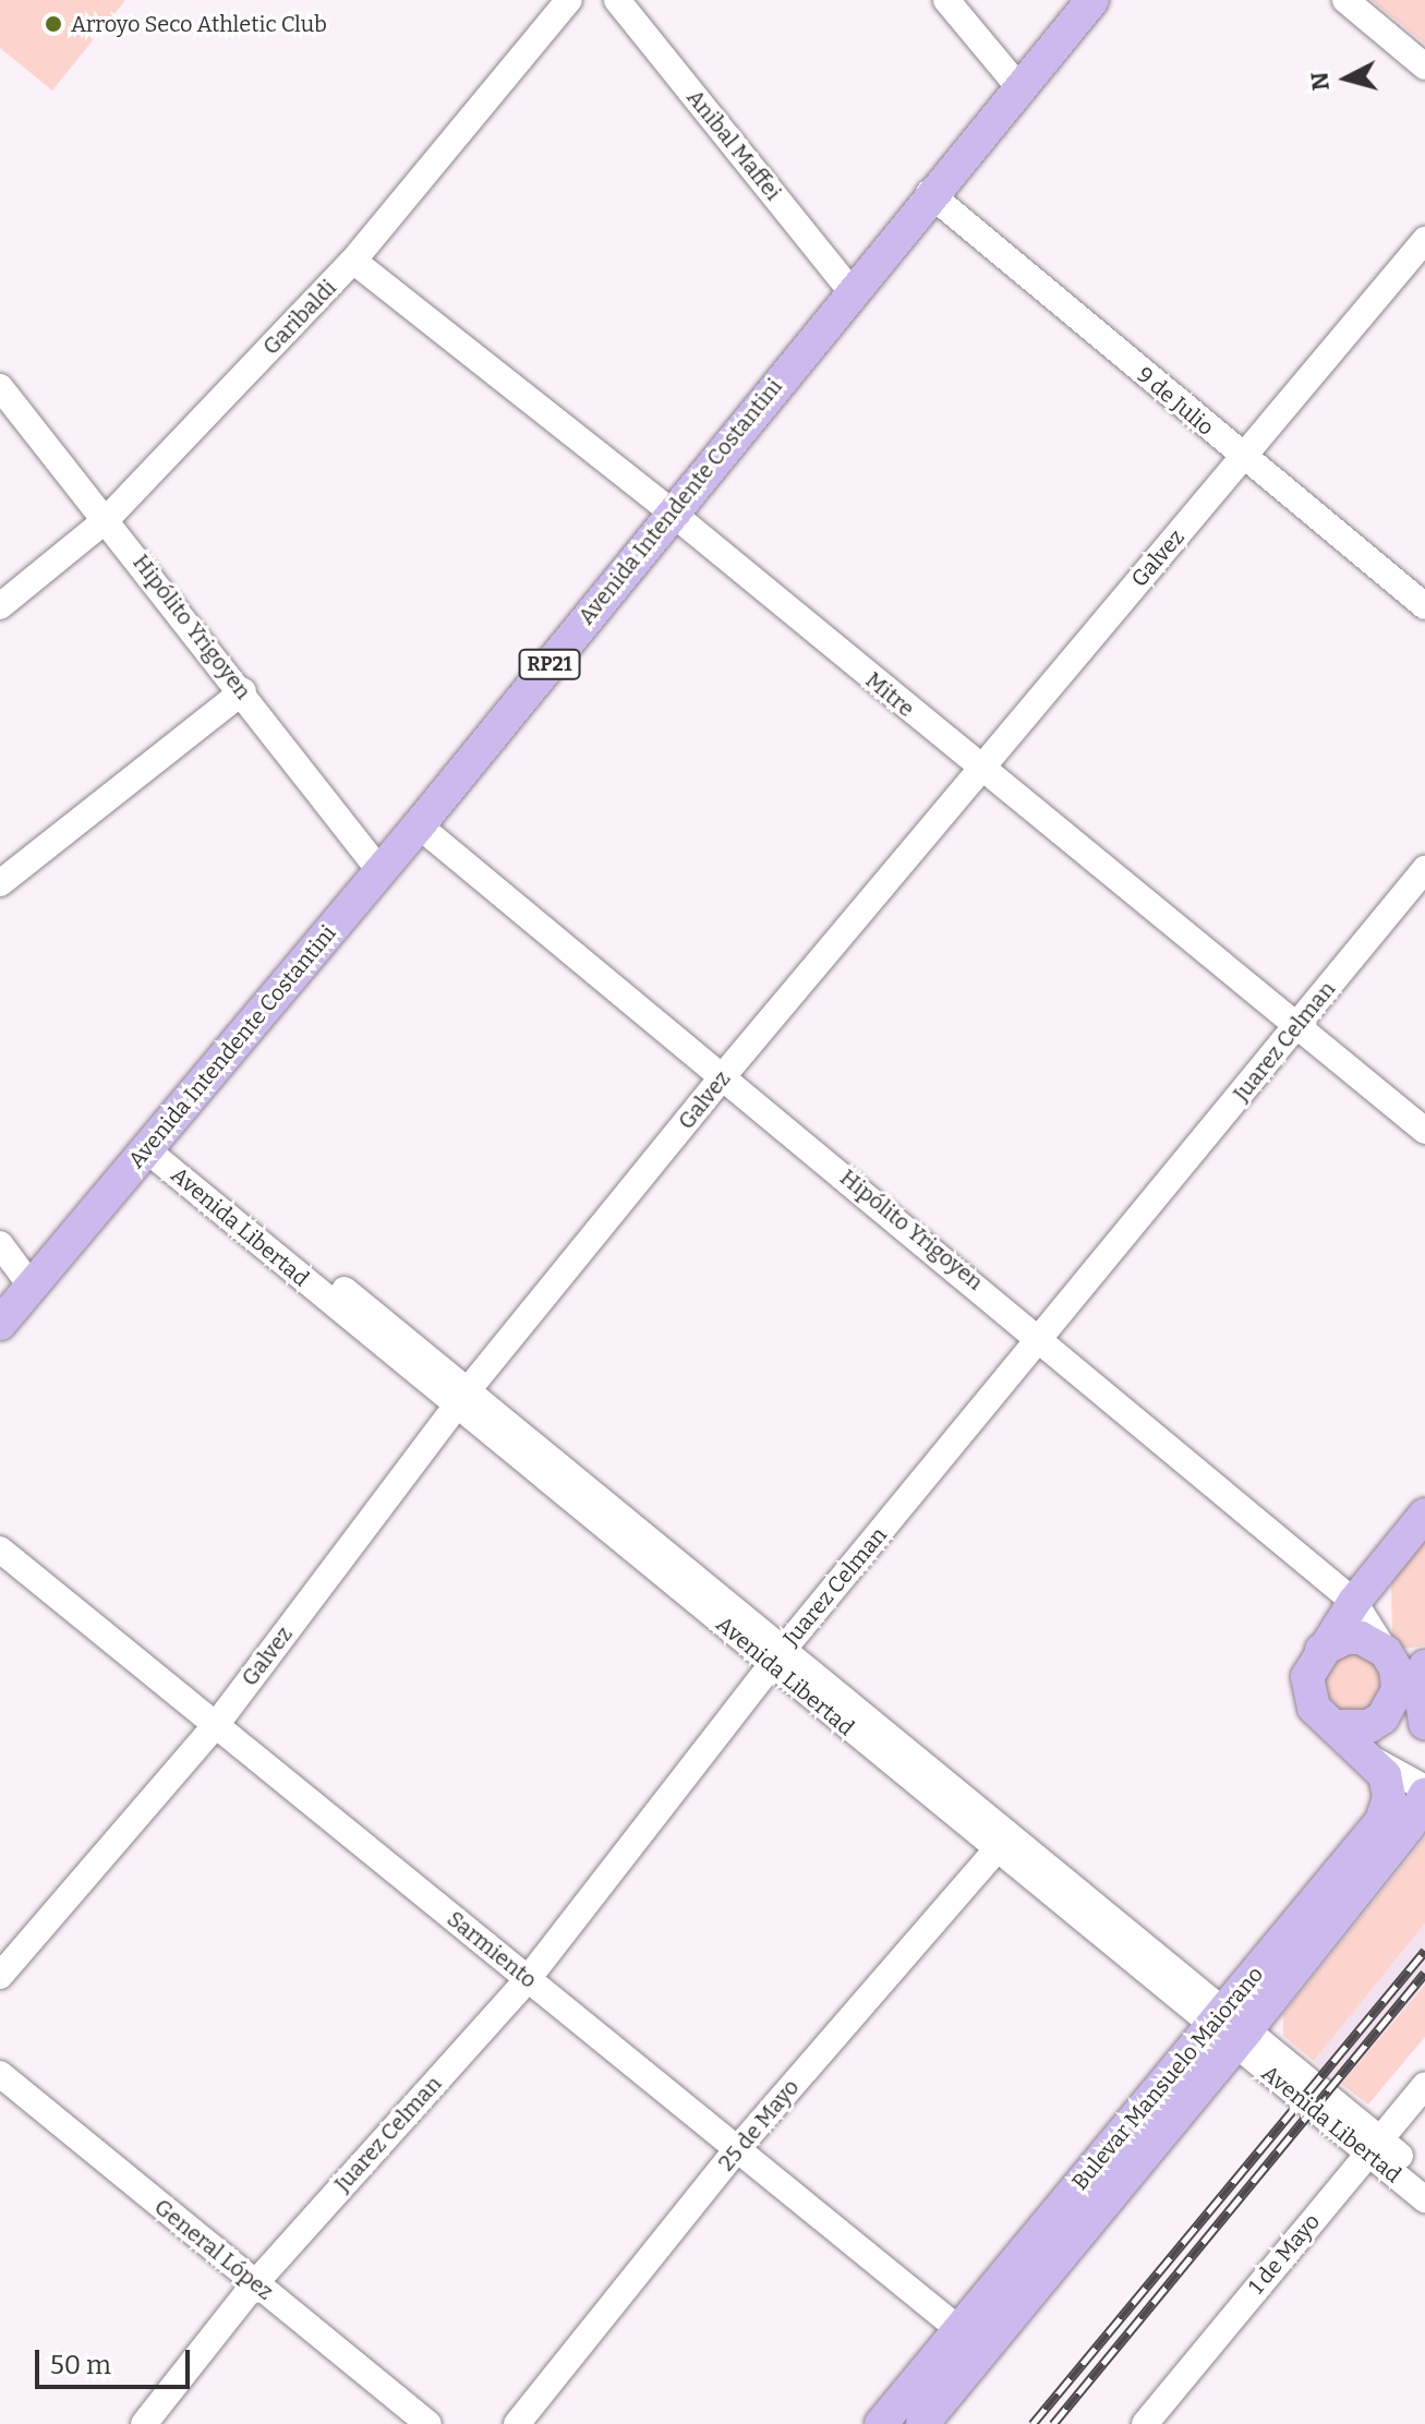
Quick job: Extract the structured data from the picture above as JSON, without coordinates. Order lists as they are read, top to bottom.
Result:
{
  "streets": {
    "main road": ["Avenida Intendente Costantini", "RP21", "Bulevar Mansuelo Maiorano"],
    "street": [
      "Anibal Maffei",
      "Garibaldi",
      "9 de Julio",
      "Galvez",
      "Hipólito Yrigoyen",
      "Mitre",
      "Juarez Celman",
      "Avenida Libertad",
      "Sarmiento",
      "25 de Mayo",
      "General López",
      "1 de Mayo"
    ]
  },
  "crossings": [
    ["Anibal Maffei", "Avenida Intendente Costantini"],
    ["Garibaldi", "Hipólito Yrigoyen"],
    ["Garibaldi", "Mitre"],
    ["9 de Julio", "Avenida Intendente Costantini"],
    ["9 de Julio", "Galvez"],
    ["Avenida Intendente Costantini", "Hipólito Yrigoyen"],
    ["Avenida Intendente Costantini", "Mitre"],
    ["Avenida Intendente Costantini", "Avenida Libertad"],
    ["Galvez", "Hipólito Yrigoyen"],
    ["Galvez", "Mitre"],
    ["Galvez", "Avenida Libertad"],
    ["Galvez", "Sarmiento"],
    ["Hipólito Yrigoyen", "Juarez Celman"],
    ["Hipólito Yrigoyen", "Bulevar Mansuelo Maiorano"],
    ["Mitre", "Juarez Celman"],
    ["Juarez Celman", "Avenida Libertad"],
    ["Juarez Celman", "Sarmiento"],
    ["Juarez Celman", "General López"],
    ["Avenida Libertad", "Bulevar Mansuelo Maiorano"],
    ["Avenida Libertad", "25 de Mayo"],
    ["Avenida Libertad", "1 de Mayo"],
    ["Sarmiento", "Bulevar Mansuelo Maiorano"],
    ["Sarmiento", "25 de Mayo"]
  ],
  "places": ["Arroyo Seco Athletic Club"],
  "scale_bar": "50 m",
  "north": "left"
}
